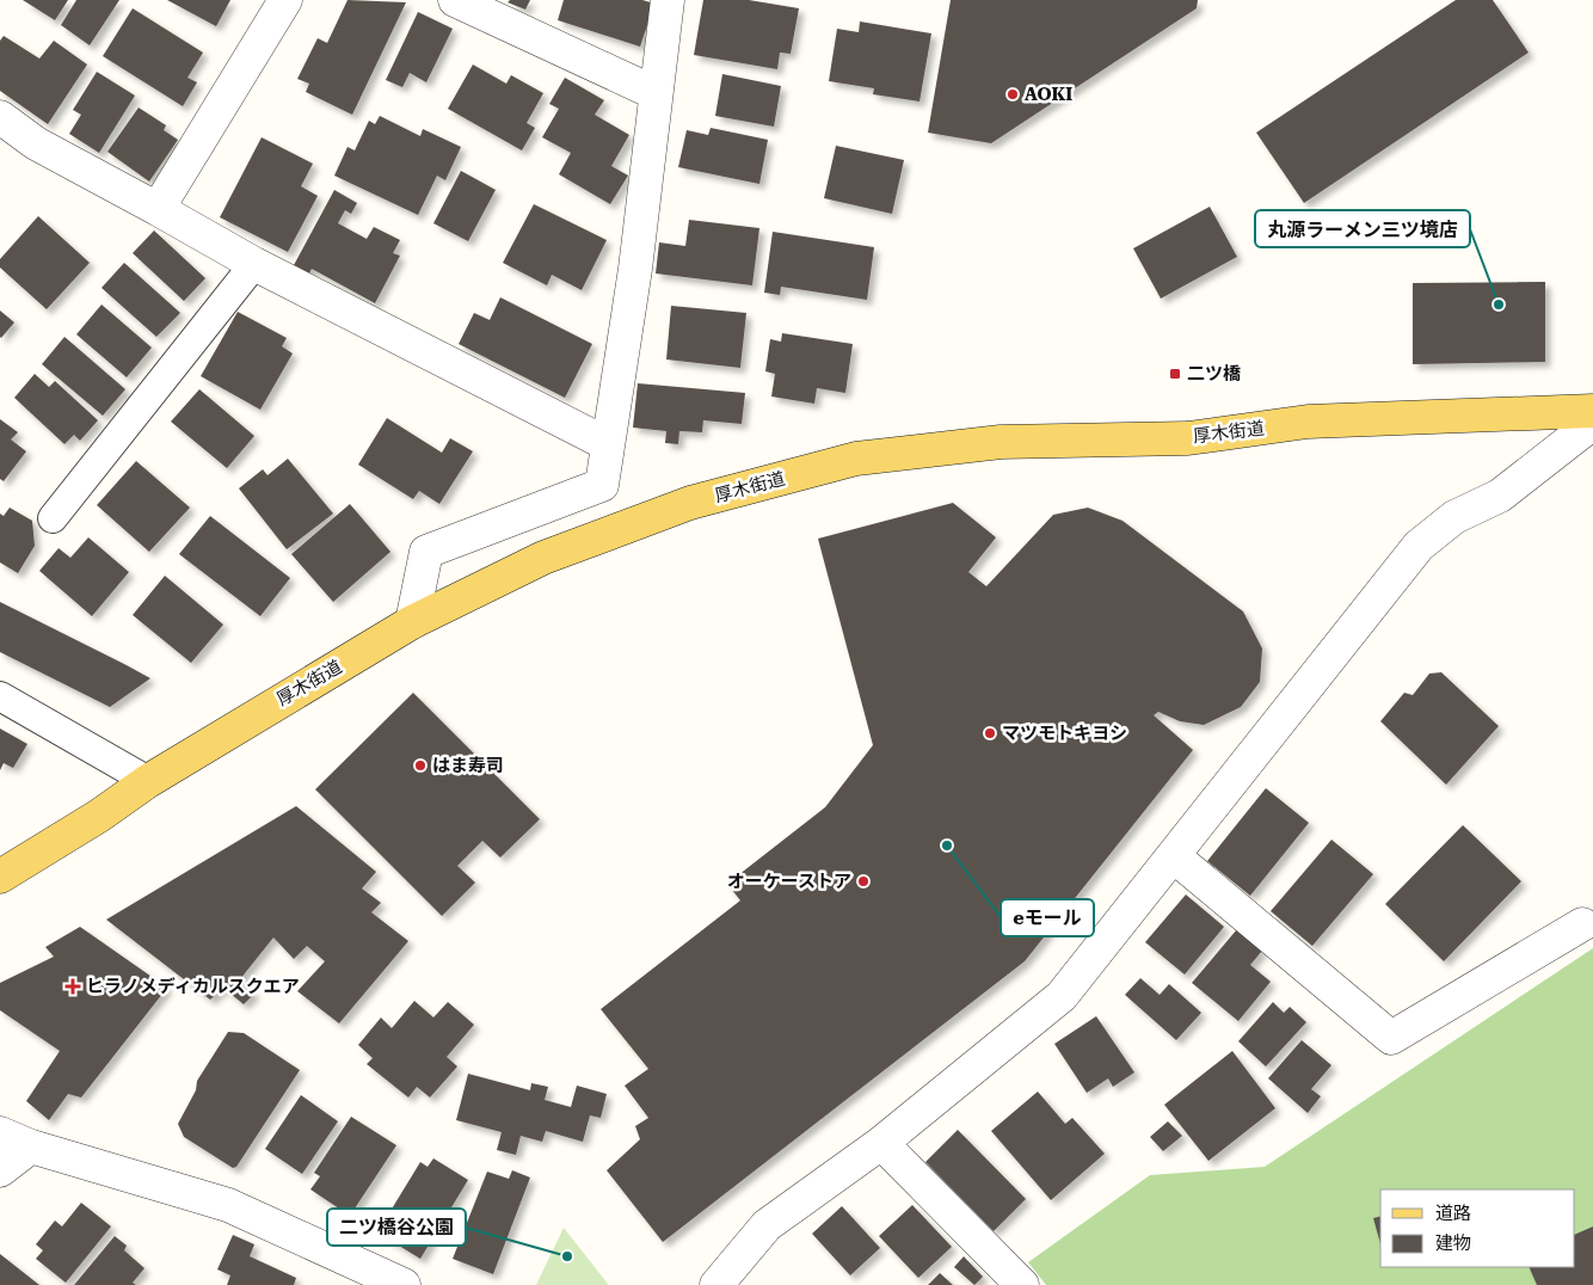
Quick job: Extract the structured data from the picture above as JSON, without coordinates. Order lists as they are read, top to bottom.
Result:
{
  "streets": {
    "main road": ["厚木街道"]
  },
  "places": {
    "other": [
      "AOKI",
      "丸源ラーメン三ツ境店",
      "マツモトキヨシ",
      "はま寿司",
      "eモール",
      "オーケーストア",
      "二ツ橋谷公園"
    ],
    "transit": ["二ツ橋"],
    "health": ["ヒラノメディカルスクエア"]
  },
  "legend": ["道路", "建物"]
}
